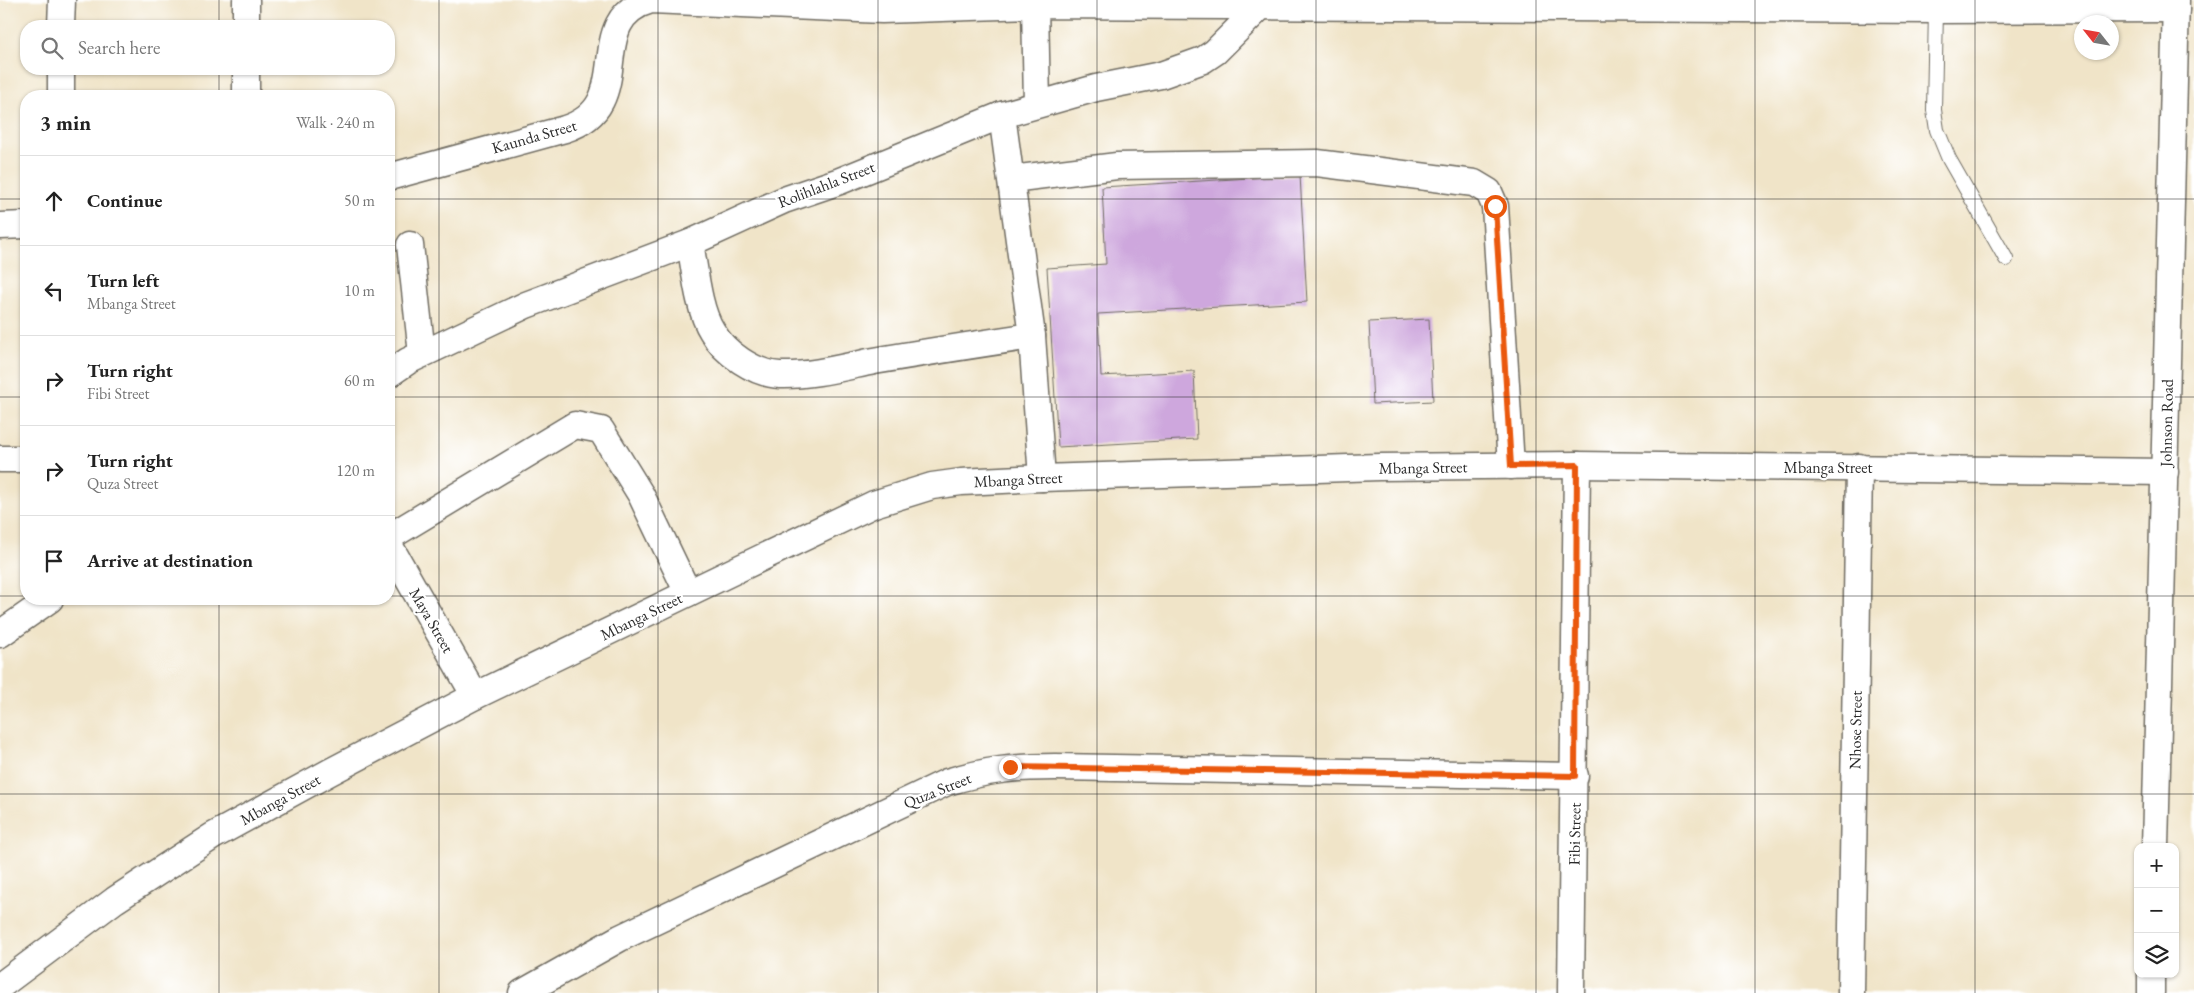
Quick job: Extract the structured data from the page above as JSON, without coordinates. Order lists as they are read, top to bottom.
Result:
{
  "streets": {
    "street": [
      "Kaunda Street",
      "Rolihlahla Street",
      "Johnson Road",
      "Mbanga Street",
      "Maya Street",
      "Nhose Street",
      "Quza Street",
      "Fibi Street"
    ]
  },
  "crossings": [
    ["Johnson Road", "Mbanga Street"],
    ["Mbanga Street", "Maya Street"],
    ["Mbanga Street", "Nhose Street"],
    ["Mbanga Street", "Fibi Street"],
    ["Quza Street", "Fibi Street"]
  ],
  "north": "top left",
  "page": {
    "search": "Search here",
    "heading": ["3 min", "Walk · 240 m"],
    "list": [
      ["Continue", "50 m"],
      ["Turn left", "Mbanga Street", "10 m"],
      ["Turn right", "Fibi Street", "60 m"],
      ["Turn right", "Quza Street", "120 m"],
      "Arrive at destination"
    ],
    "map_buttons": ["+", "−"]
  }
}
